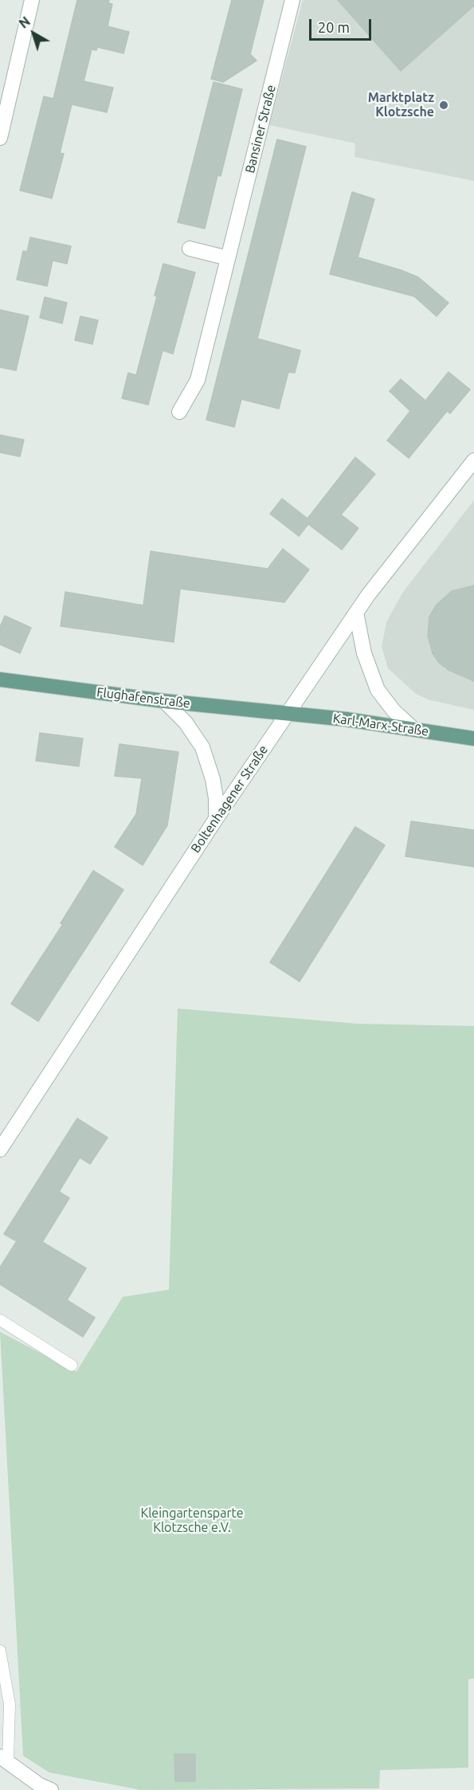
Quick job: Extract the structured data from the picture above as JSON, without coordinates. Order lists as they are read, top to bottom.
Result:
{
  "streets": {
    "main road": ["Flughafenstraße", "Karl-Marx-Straße"],
    "street": ["Bansiner Straße", "Boltenhagener Straße"]
  },
  "crossings": [
    ["Flughafenstraße", "Karl-Marx-Straße"],
    ["Flughafenstraße", "Boltenhagener Straße"],
    ["Karl-Marx-Straße", "Boltenhagener Straße"]
  ],
  "parks": ["Kleingartensparte Klotzsche e.V."],
  "places": ["Marktplatz Klotzsche"],
  "scale_bar": "20 m",
  "north": "top left"
}
